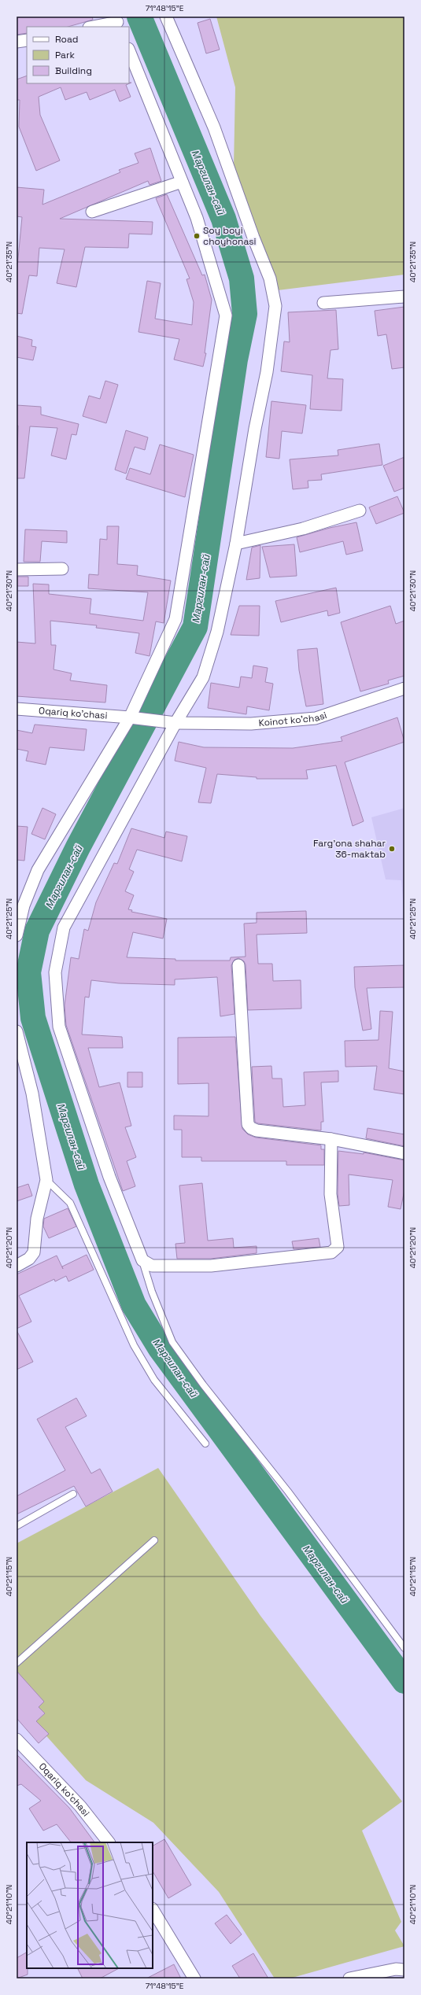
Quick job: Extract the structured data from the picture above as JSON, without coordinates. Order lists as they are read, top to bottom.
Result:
{
  "streets": {
    "street": ["Oqariq ko'chasi", "Koinot ko'chasi"]
  },
  "crossings": [
    ["Oqariq ko'chasi", "Koinot ko'chasi"]
  ],
  "water": ["Маргилан-сай"],
  "places": ["Soy boyi choyhonasi", "Farg'ona shahar 36-maktab"],
  "legend": ["Road", "Park", "Building"],
  "coordinates": [
    "71°48'15\"E",
    "40°21'35\"N",
    "40°21'30\"N",
    "40°21'25\"N",
    "40°21'20\"N",
    "40°21'15\"N",
    "40°21'10\"N"
  ]
}
